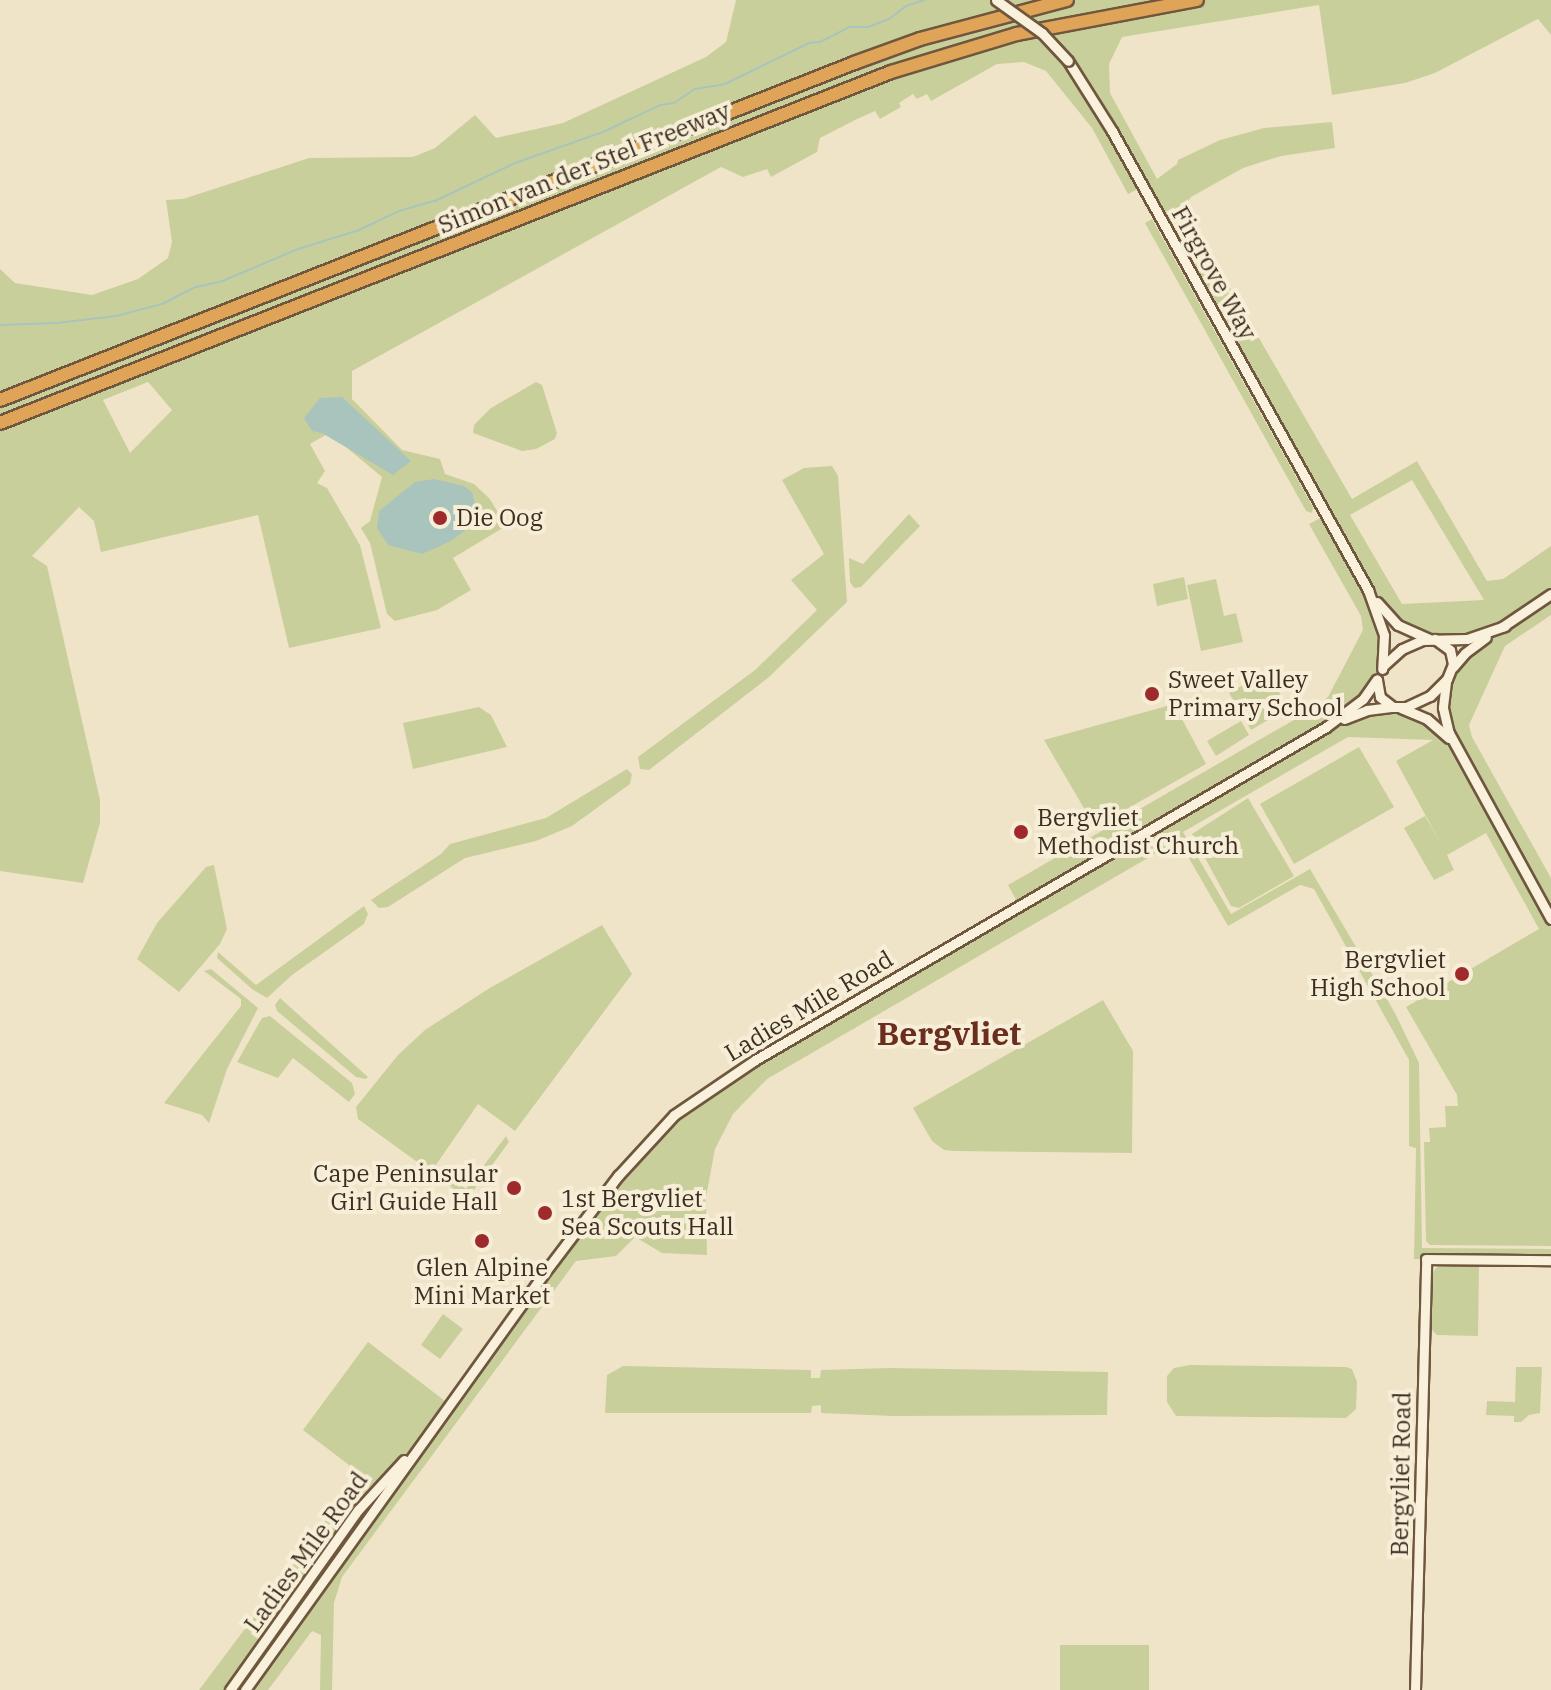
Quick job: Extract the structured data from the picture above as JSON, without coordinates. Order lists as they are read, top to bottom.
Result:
{
  "streets": {
    "highway": ["Simon van der Stel Freeway"],
    "main road": ["Firgrove Way", "Ladies Mile Road", "Bergvliet Road"]
  },
  "crossings": [
    ["Firgrove Way", "Ladies Mile Road"]
  ],
  "districts": ["Bergvliet"],
  "places": [
    "Die Oog",
    "Sweet Valley Primary School",
    "Bergvliet Methodist Church",
    "Bergvliet High School",
    "Cape Peninsular Girl Guide Hall",
    "1st Bergvliet Sea Scouts Hall",
    "Glen Alpine Mini Market"
  ]
}
